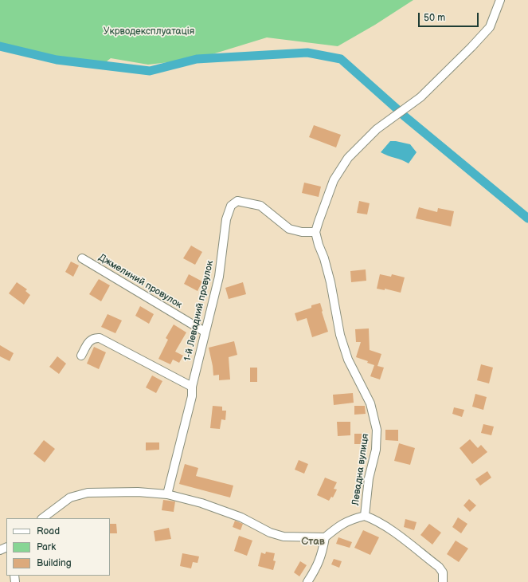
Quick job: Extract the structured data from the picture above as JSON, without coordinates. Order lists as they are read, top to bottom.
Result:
{
  "streets": {
    "street": ["Джмелиний провулок", "1-й Левадний провулок", "Левадна вулиця"]
  },
  "crossings": [
    ["Джмелиний провулок", "1-й Левадний провулок"],
    ["1-й Левадний провулок", "Левадна вулиця"]
  ],
  "districts": ["Став"],
  "parks": ["Укрводексплуатація"],
  "legend": ["Road", "Park", "Building"],
  "scale_bar": "50 m"
}
